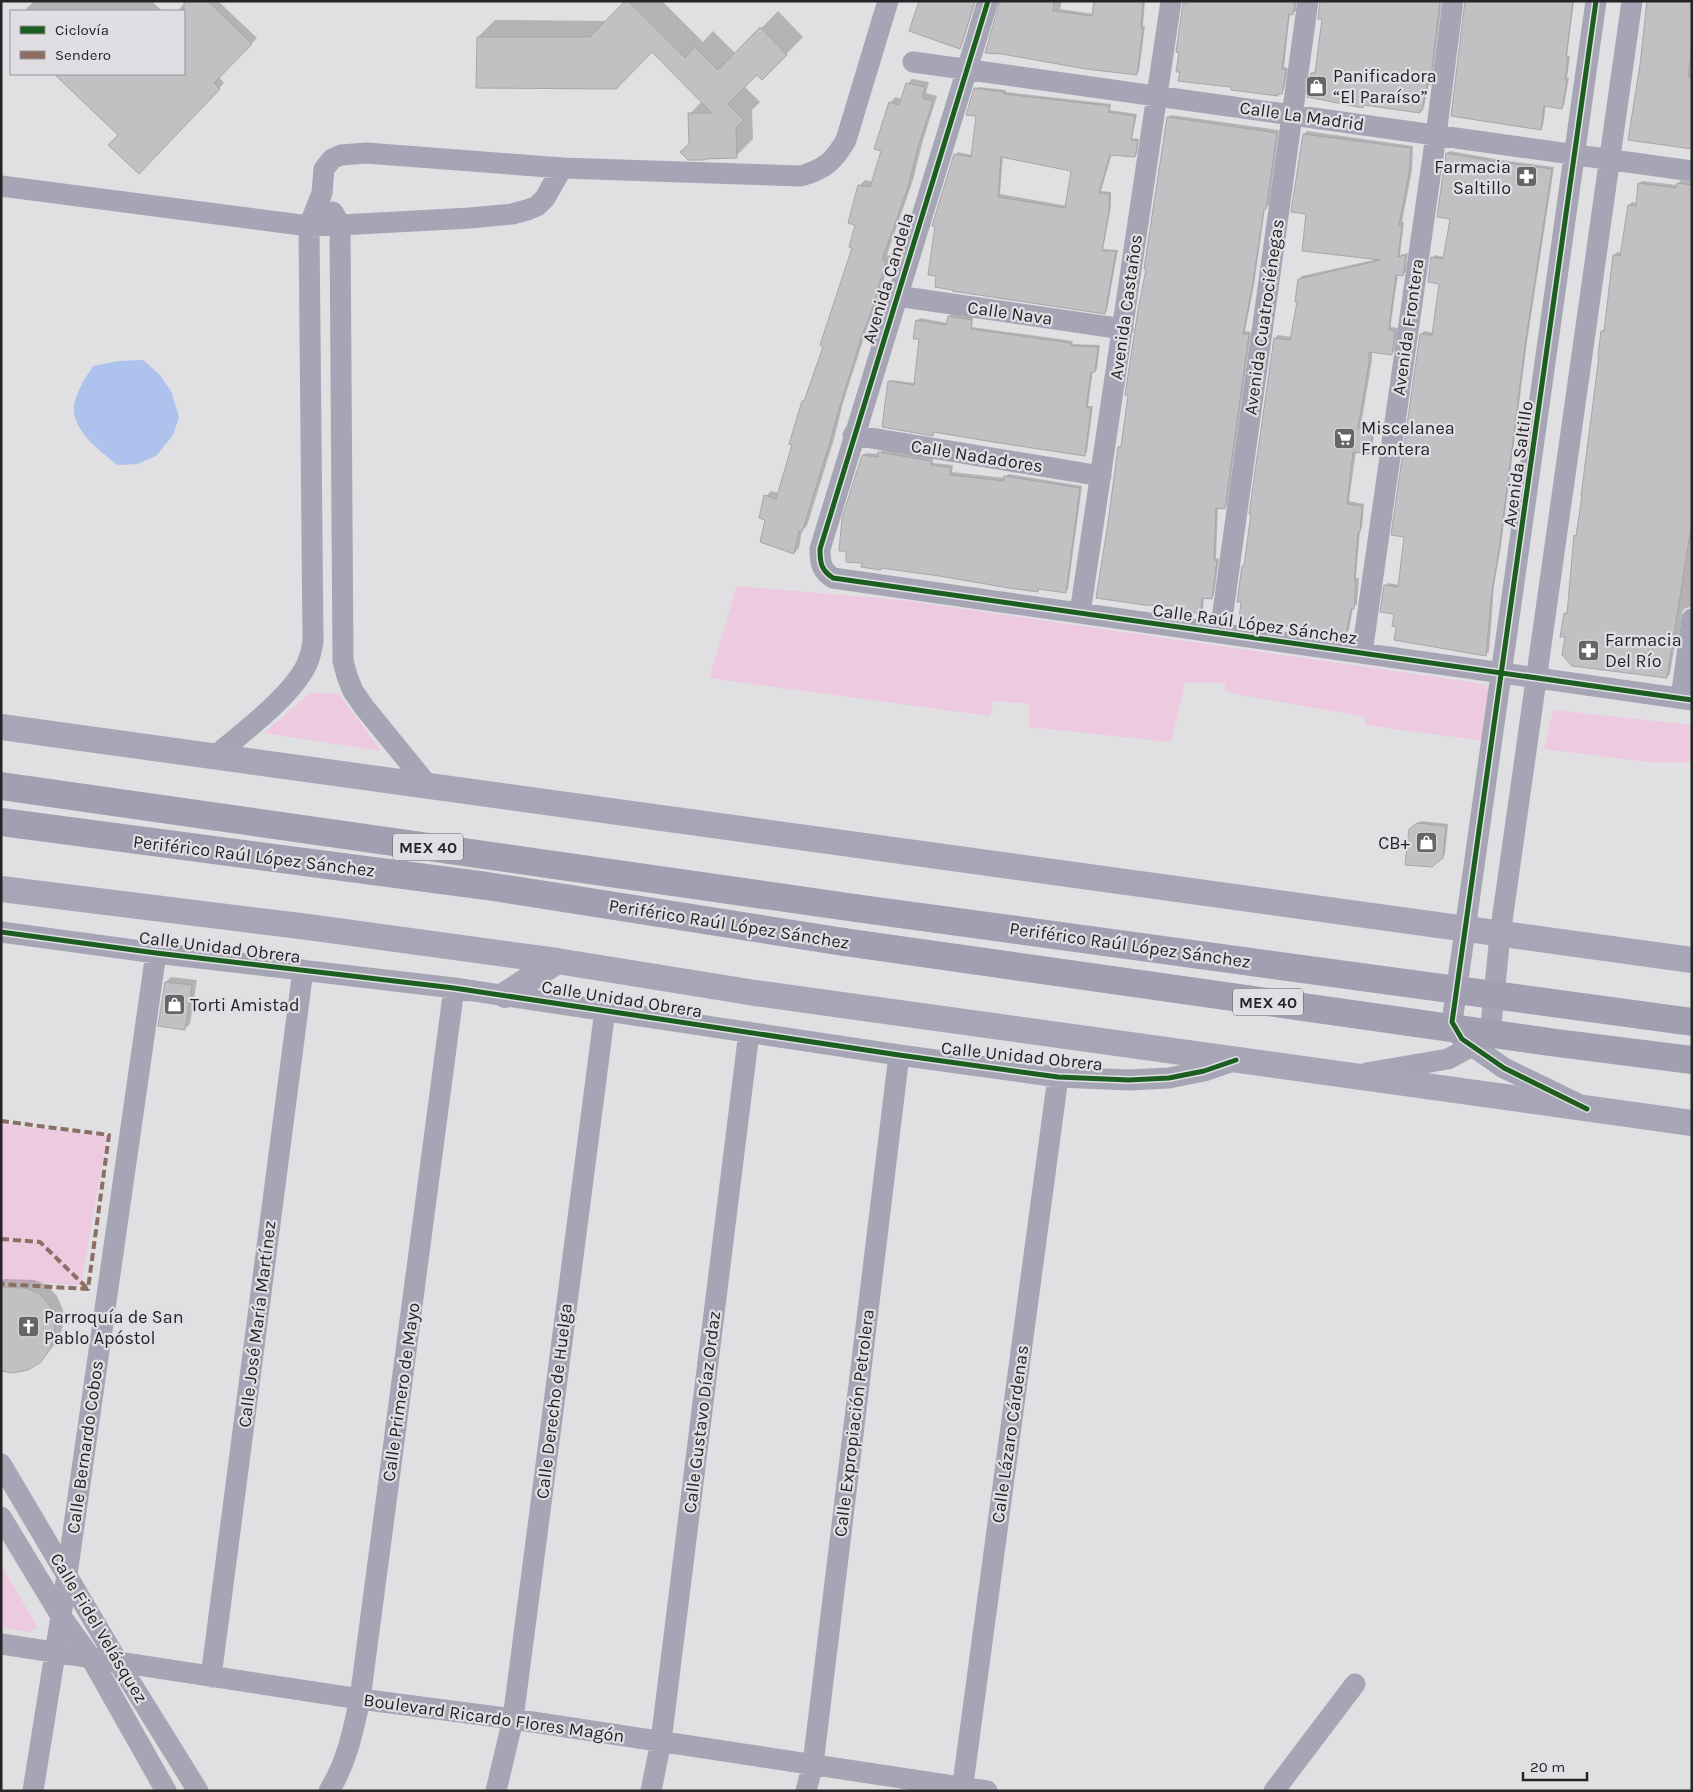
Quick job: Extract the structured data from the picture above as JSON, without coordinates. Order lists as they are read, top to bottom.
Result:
{
  "streets": {
    "highway": ["MEX 40", "Periférico Raúl López Sánchez"],
    "street": [
      "Calle La Madrid",
      "Avenida Candela",
      "Avenida Castaños",
      "Calle Nava",
      "Avenida Cuatrociénegas",
      "Avenida Frontera",
      "Calle Nadadores",
      "Avenida Saltillo",
      "Calle Raúl López Sánchez",
      "Calle Unidad Obrera",
      "Calle José María Martínez",
      "Calle Primero de Mayo",
      "Calle Derecho de Huelga",
      "Calle Gustavo Díaz Ordaz",
      "Calle Expropiación Petrolera",
      "Calle Lázaro Cárdenas",
      "Calle Bernardo Cobos",
      "Calle Fidel Velásquez",
      "Boulevard Ricardo Flores Magón"
    ]
  },
  "crossings": [
    ["Calle La Madrid", "Avenida Candela"],
    ["Calle La Madrid", "Avenida Castaños"],
    ["Calle La Madrid", "Avenida Cuatrociénegas"],
    ["Calle La Madrid", "Avenida Frontera"],
    ["Calle La Madrid", "Avenida Saltillo"],
    ["Avenida Candela", "Calle Nava"],
    ["Avenida Candela", "Calle Nadadores"],
    ["Avenida Candela", "Calle Raúl López Sánchez"],
    ["Avenida Castaños", "Calle Nava"],
    ["Avenida Castaños", "Calle Nadadores"],
    ["Avenida Castaños", "Calle Raúl López Sánchez"],
    ["Avenida Cuatrociénegas", "Calle Raúl López Sánchez"],
    ["Avenida Frontera", "Calle Raúl López Sánchez"],
    ["Avenida Saltillo", "Calle Raúl López Sánchez"],
    ["Calle Unidad Obrera", "Calle José María Martínez"],
    ["Calle Unidad Obrera", "Calle Primero de Mayo"],
    ["Calle Unidad Obrera", "Calle Derecho de Huelga"],
    ["Calle Unidad Obrera", "Calle Gustavo Díaz Ordaz"],
    ["Calle Unidad Obrera", "Calle Expropiación Petrolera"],
    ["Calle Unidad Obrera", "Calle Lázaro Cárdenas"],
    ["Calle Unidad Obrera", "Calle Bernardo Cobos"],
    ["Calle José María Martínez", "Boulevard Ricardo Flores Magón"],
    ["Calle Primero de Mayo", "Boulevard Ricardo Flores Magón"],
    ["Calle Derecho de Huelga", "Boulevard Ricardo Flores Magón"],
    ["Calle Gustavo Díaz Ordaz", "Boulevard Ricardo Flores Magón"],
    ["Calle Expropiación Petrolera", "Boulevard Ricardo Flores Magón"],
    ["Calle Lázaro Cárdenas", "Boulevard Ricardo Flores Magón"],
    ["Calle Bernardo Cobos", "Calle Fidel Velásquez"],
    ["Calle Bernardo Cobos", "Boulevard Ricardo Flores Magón"],
    ["Calle Fidel Velásquez", "Boulevard Ricardo Flores Magón"]
  ],
  "places": {
    "shop": ["Panificadora “El Paraíso”", "CB+", "Torti Amistad"],
    "pharmacy": ["Farmacia Saltillo", "Farmacia Del Río"],
    "supermarket": ["Miscelanea Frontera"],
    "church": ["Parroquía de San Pablo Apóstol"]
  },
  "legend": ["Ciclovía", "Sendero"],
  "scale_bar": "20 m"
}
